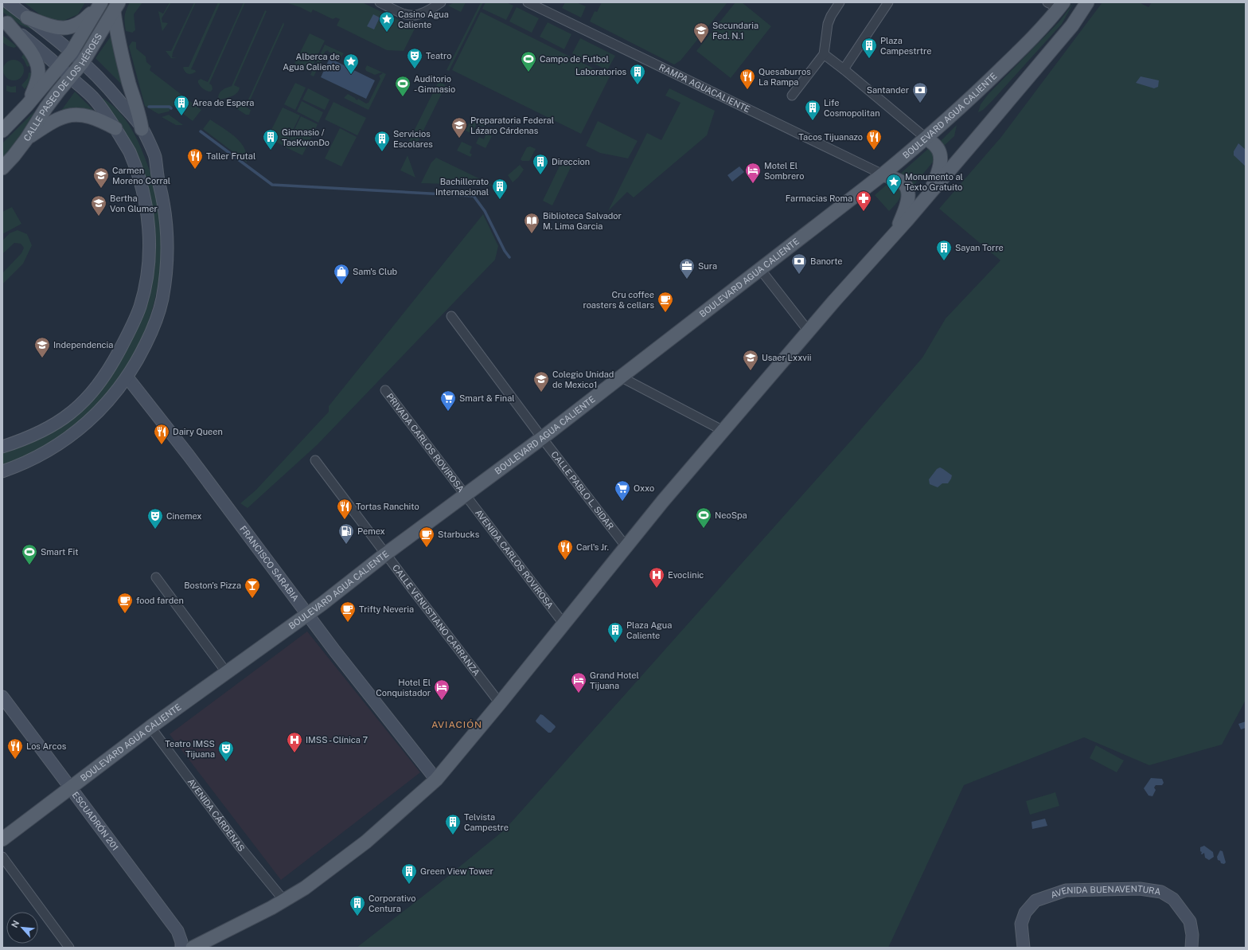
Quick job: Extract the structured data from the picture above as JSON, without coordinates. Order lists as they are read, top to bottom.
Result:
{
  "streets": {
    "main road": [
      "CALLE PASEO DE LOS HÉROES",
      "BOULEVARD AGUA CALIENTE",
      "FRANCISCO SARABIA",
      "ESCUADRÓN 201",
      "AVENIDA BUENAVENTURA"
    ],
    "street": [
      "RAMPA AGUACALIENTE",
      "PRIVADA CARLOS ROVIROSA",
      "CALLE PABLO L. SIDAR",
      "AVENIDA CARLOS ROVIROSA",
      "CALLE VENUSTIANO CARRANZA",
      "AVENIDA CÁRDENAS"
    ]
  },
  "crossings": [
    ["RAMPA AGUACALIENTE", "BOULEVARD AGUA CALIENTE"],
    ["BOULEVARD AGUA CALIENTE", "PRIVADA CARLOS ROVIROSA"],
    ["BOULEVARD AGUA CALIENTE", "CALLE PABLO L. SIDAR"],
    ["BOULEVARD AGUA CALIENTE", "AVENIDA CARLOS ROVIROSA"],
    ["BOULEVARD AGUA CALIENTE", "FRANCISCO SARABIA"],
    ["BOULEVARD AGUA CALIENTE", "CALLE VENUSTIANO CARRANZA"],
    ["BOULEVARD AGUA CALIENTE", "AVENIDA CÁRDENAS"],
    ["BOULEVARD AGUA CALIENTE", "ESCUADRÓN 201"],
    ["PRIVADA CARLOS ROVIROSA", "AVENIDA CARLOS ROVIROSA"]
  ],
  "districts": ["AVIACIÓN"],
  "places": {
    "place": ["Casino Agua Caliente", "Alberca de Agua Caliente", "Monumento al Texto Gratuito"],
    "school or university": [
      "Secundaria Fed. N.1",
      "Preparatoria Federal Lázaro Cárdenas",
      "Carmen Moreno Corral",
      "Bertha Von Glumer",
      "Independencia",
      "Usaer Lxxvii",
      "Colegio Unidad de Mexico1"
    ],
    "building": [
      "Plaza Campestrtre",
      "Laboratorios",
      "Area de Espera",
      "Life Cosmopolitan",
      "Gimnasio / TaeKwonDo",
      "Servicios Escolares",
      "Direccion",
      "Bachillerato Internacional",
      "Sayan Torre",
      "Plaza Agua Caliente",
      "Telvista Campestre",
      "Green View Tower",
      "Corporativo Centura"
    ],
    "theatre": ["Teatro", "Cinemex", "Teatro IMSS Tijuana"],
    "sports": [
      "Campo de Futbol",
      "Auditorio - Gimnasio",
      "NeoSpa",
      "Smart Fit"
    ],
    "restaurant": [
      "Quesaburros La Rampa",
      "Tacos Tijuanazo",
      "Taller Frutal",
      "Dairy Queen",
      "Tortas Ranchito",
      "Carl's Jr.",
      "Los Arcos"
    ],
    "bank": ["Santander", "Banorte"],
    "hotel": ["Motel El Sombrero", "Grand Hotel Tijuana", "Hotel El Conquistador"],
    "pharmacy": ["Farmacias Roma"],
    "library": ["Biblioteca Salvador M. Lima Garcia"],
    "office": ["Sura"],
    "shop": ["Sam's Club"],
    "cafe": [
      "Cru coffee roasters & cellars",
      "Starbucks",
      "food farden",
      "Trifty Neveria"
    ],
    "supermarket": ["Smart & Final", "Oxxo"],
    "fuel station": ["Pemex"],
    "hospital": ["Evoclinic", "IMSS - Clínica 7"],
    "bar": ["Boston's Pizza"]
  },
  "north": "top left"
}
